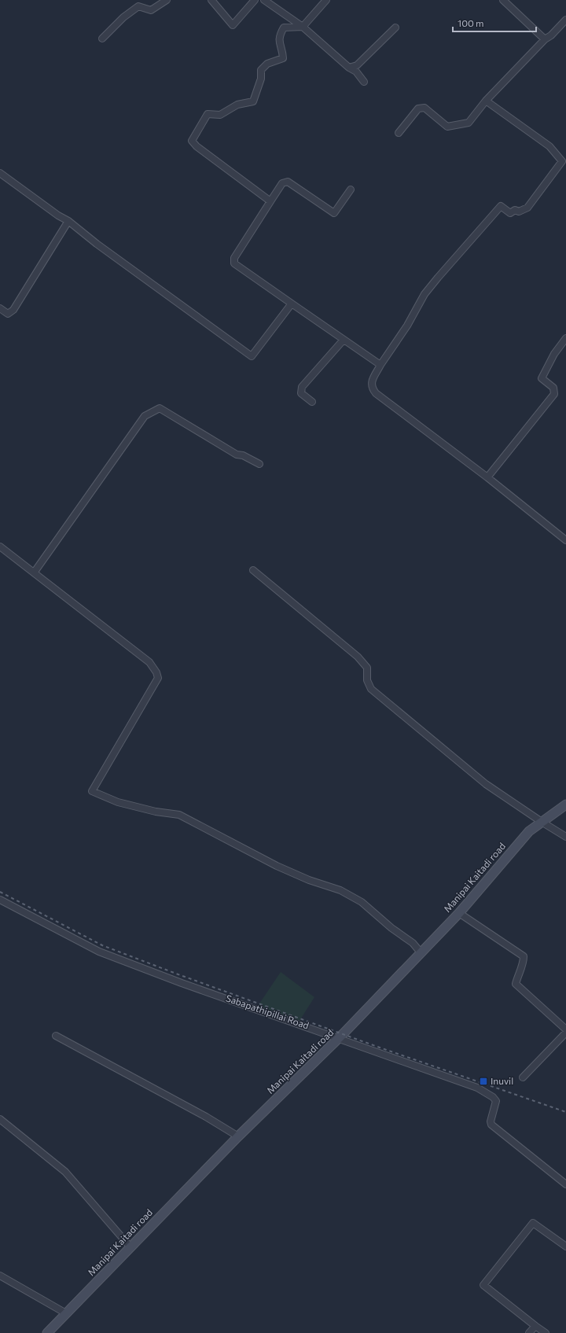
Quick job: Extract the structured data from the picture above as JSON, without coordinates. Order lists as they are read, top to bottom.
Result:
{
  "streets": {
    "main road": ["Manipai Kaitadi road"],
    "street": ["Sabapathipillai Road"]
  },
  "crossings": [
    ["Manipai Kaitadi road", "Sabapathipillai Road"]
  ],
  "places": {
    "transit": ["Inuvil"]
  },
  "scale_bar": "100 m"
}
